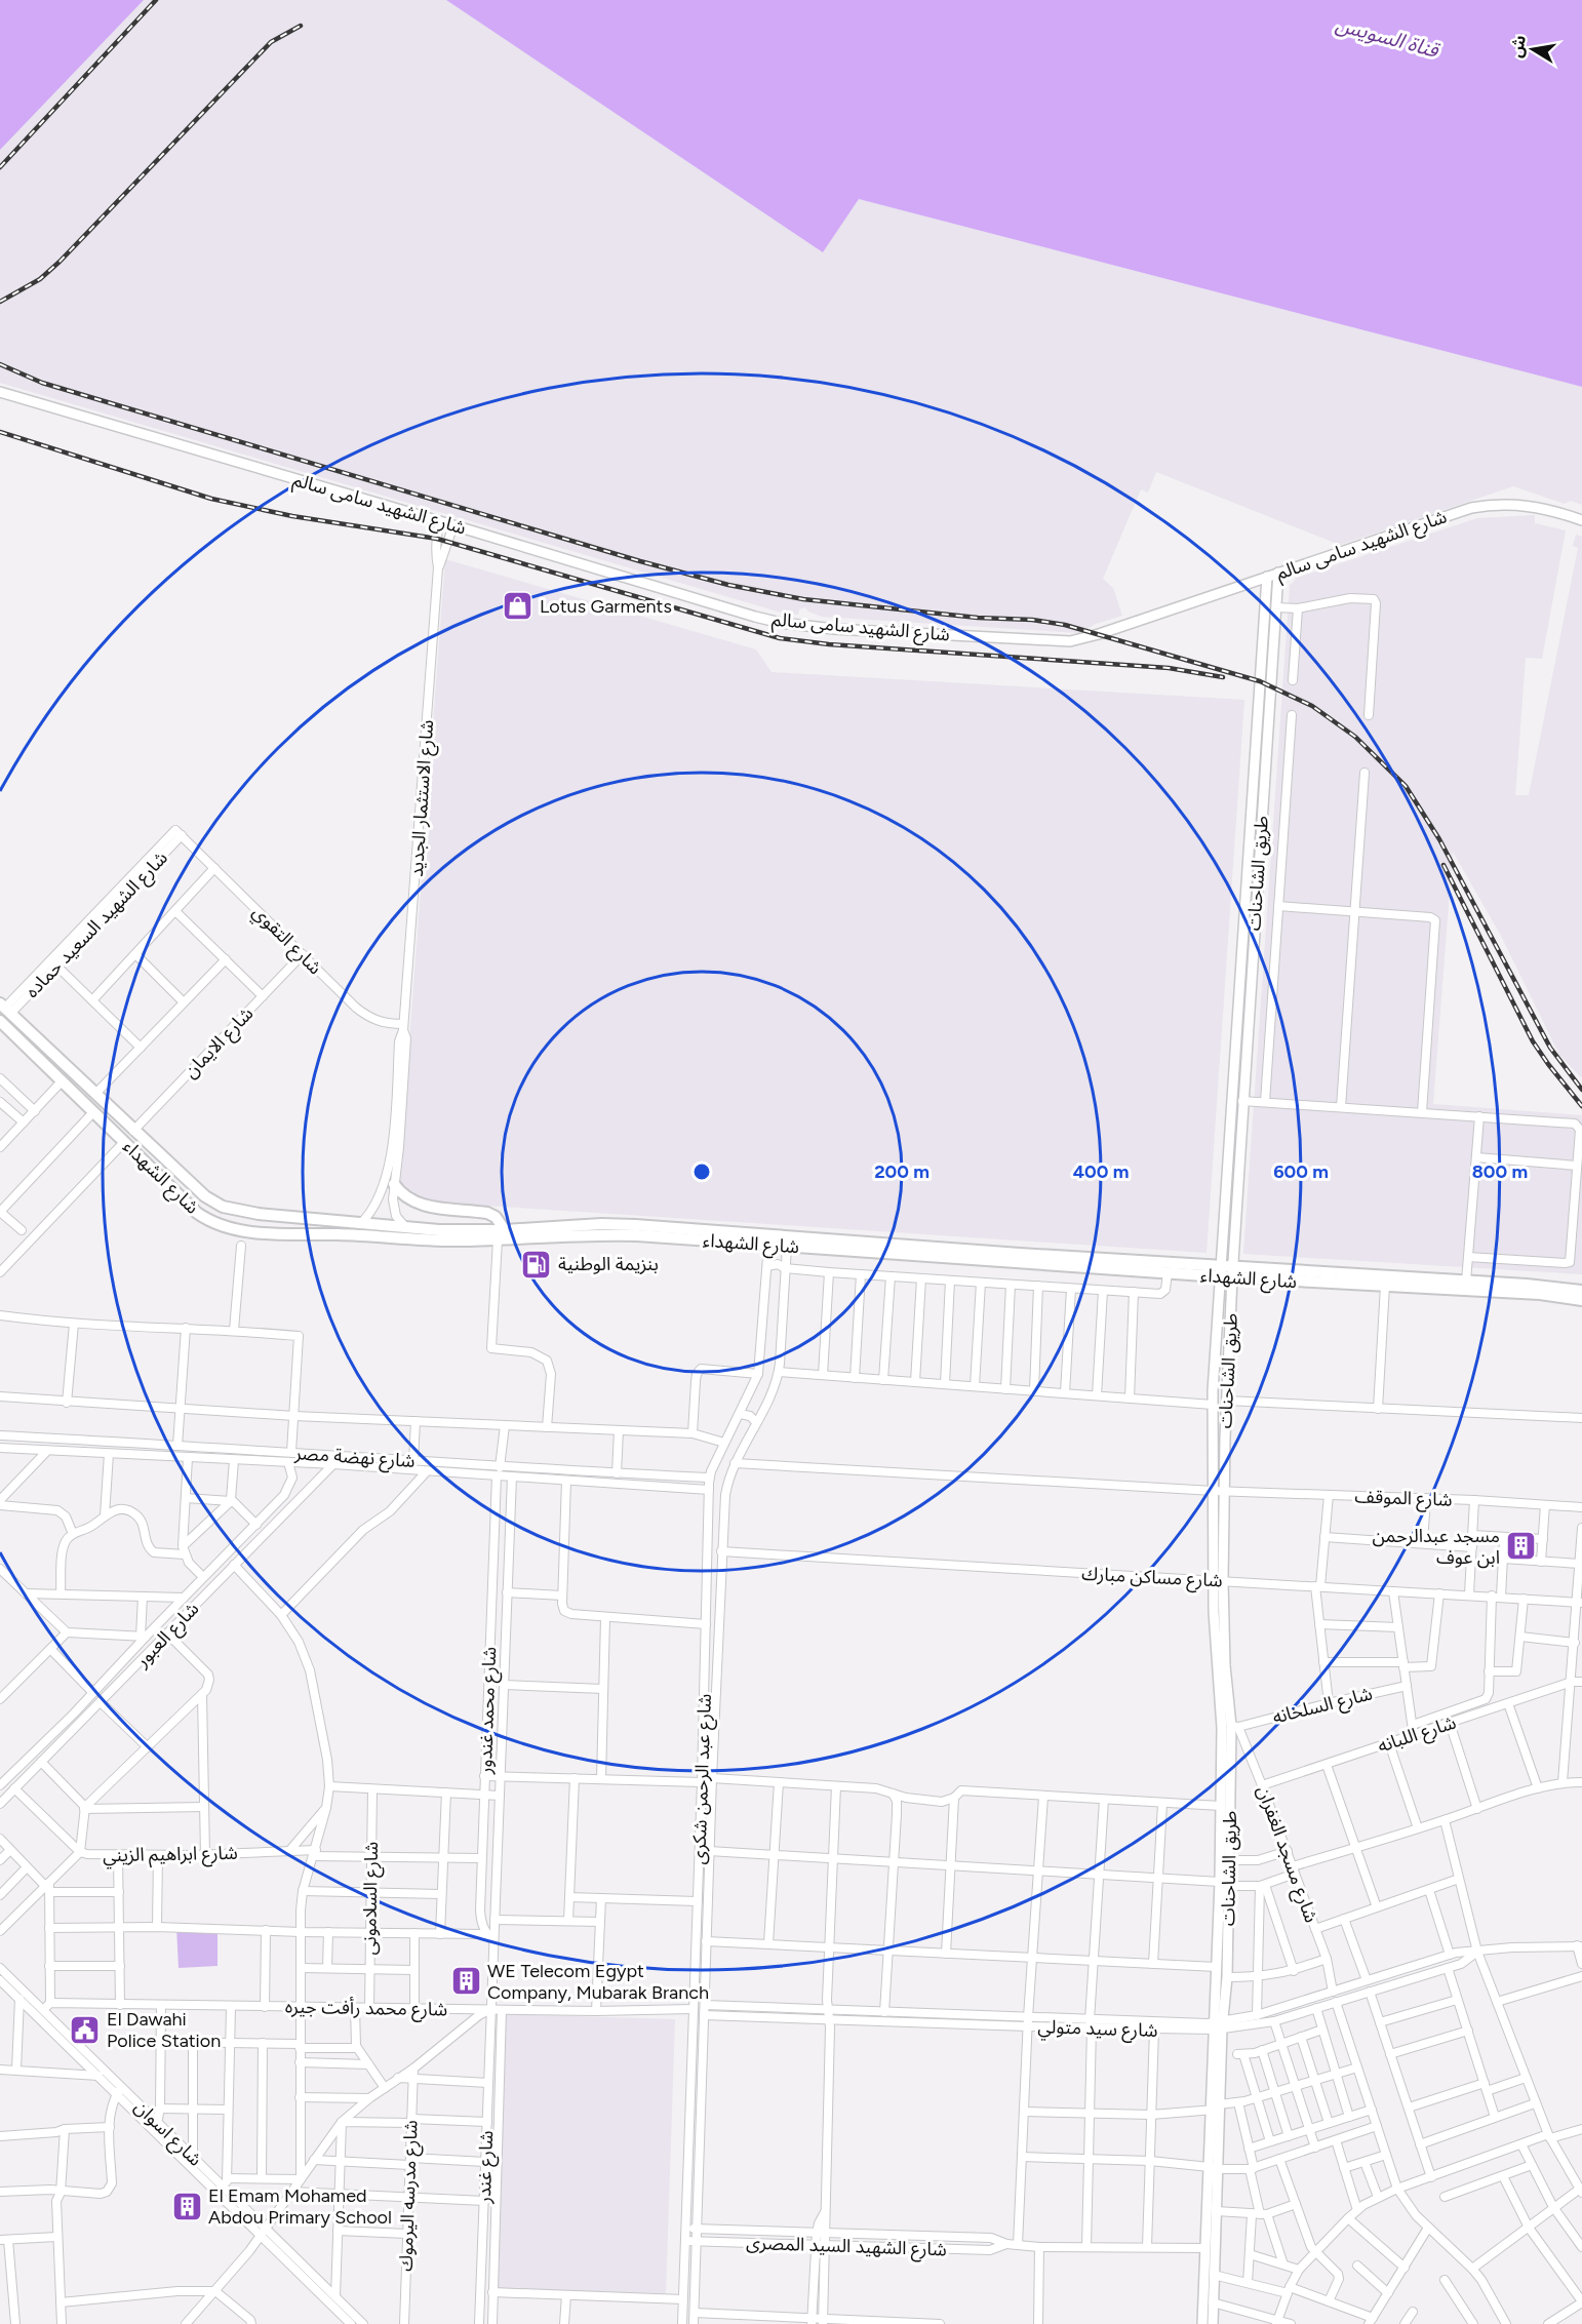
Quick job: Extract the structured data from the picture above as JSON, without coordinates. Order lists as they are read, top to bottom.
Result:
{
  "streets": {
    "highway": ["شارع الشهداء"],
    "main road": ["شارع الشهيد سامى سالم", "طريق الشاحنات"],
    "street": [
      "شارع الاستثمار الجديد",
      "شارع الشهيد السعيد حماده",
      "شارع التقوي",
      "شارع الايمان",
      "شارع نهضة مصر",
      "شارع الموقف",
      "شارع مساكن مبارك",
      "شارع العبور",
      "شارع السلخانه",
      "شارع محمد غندور",
      "شارع اللبانه",
      "شارع عبد الرحمن شكرى",
      "شارع ابراهيم الزيني",
      "شارع مسجد الغفران",
      "شارع السلامونى",
      "شارع محمد رأفت جيره",
      "شارع سيد متولي",
      "شارع اسوان",
      "شارع غندر",
      "شارع مدرسه اليرموك",
      "شارع الشهيد السيد المصرى"
    ]
  },
  "crossings": [
    ["شارع الشهيد سامى سالم", "شارع الاستثمار الجديد"],
    ["شارع الشهيد سامى سالم", "طريق الشاحنات"],
    ["شارع الاستثمار الجديد", "شارع التقوي"],
    ["شارع الاستثمار الجديد", "شارع الشهداء"],
    ["طريق الشاحنات", "شارع الشهداء"],
    ["طريق الشاحنات", "شارع الموقف"],
    ["طريق الشاحنات", "شارع مساكن مبارك"],
    ["طريق الشاحنات", "شارع السلخانه"],
    ["طريق الشاحنات", "شارع مسجد الغفران"],
    ["طريق الشاحنات", "شارع سيد متولي"],
    ["شارع الشهيد السعيد حماده", "شارع التقوي"],
    ["شارع الشهيد السعيد حماده", "شارع الشهداء"],
    ["شارع التقوي", "شارع الايمان"],
    ["شارع الايمان", "شارع الشهداء"],
    ["شارع الشهداء", "شارع عبد الرحمن شكرى"],
    ["شارع نهضة مصر", "شارع العبور"],
    ["شارع نهضة مصر", "شارع محمد غندور"],
    ["شارع نهضة مصر", "شارع عبد الرحمن شكرى"],
    ["شارع الموقف", "شارع عبد الرحمن شكرى"],
    ["شارع مساكن مبارك", "شارع عبد الرحمن شكرى"],
    ["شارع العبور", "شارع ابراهيم الزيني"],
    ["شارع السلخانه", "شارع مسجد الغفران"],
    ["شارع محمد غندور", "شارع ابراهيم الزيني"],
    ["شارع محمد غندور", "شارع محمد رأفت جيره"],
    ["شارع محمد غندور", "شارع غندر"],
    ["شارع اللبانه", "شارع مسجد الغفران"],
    ["شارع عبد الرحمن شكرى", "شارع محمد رأفت جيره"],
    ["شارع عبد الرحمن شكرى", "شارع سيد متولي"],
    ["شارع عبد الرحمن شكرى", "شارع الشهيد السيد المصرى"],
    ["شارع ابراهيم الزيني", "شارع السلامونى"],
    ["شارع مسجد الغفران", "شارع سيد متولي"],
    ["شارع السلامونى", "شارع محمد رأفت جيره"],
    ["شارع محمد رأفت جيره", "شارع غندر"]
  ],
  "water": ["قناة السويس"],
  "places": {
    "shop": ["Lotus Garments"],
    "fuel station": ["بنزيمة الوطنية"],
    "building": ["مسجد عبدالرحمن ابن عوف", "WE Telecom Egypt Company, Mubarak Branch", "El Emam Mohamed Abdou Primary School"],
    "public building": ["El Dawahi Police Station"]
  },
  "north": "left",
  "rings": [
    "200 m",
    "400 m",
    "600 m",
    "800 m"
  ]
}
